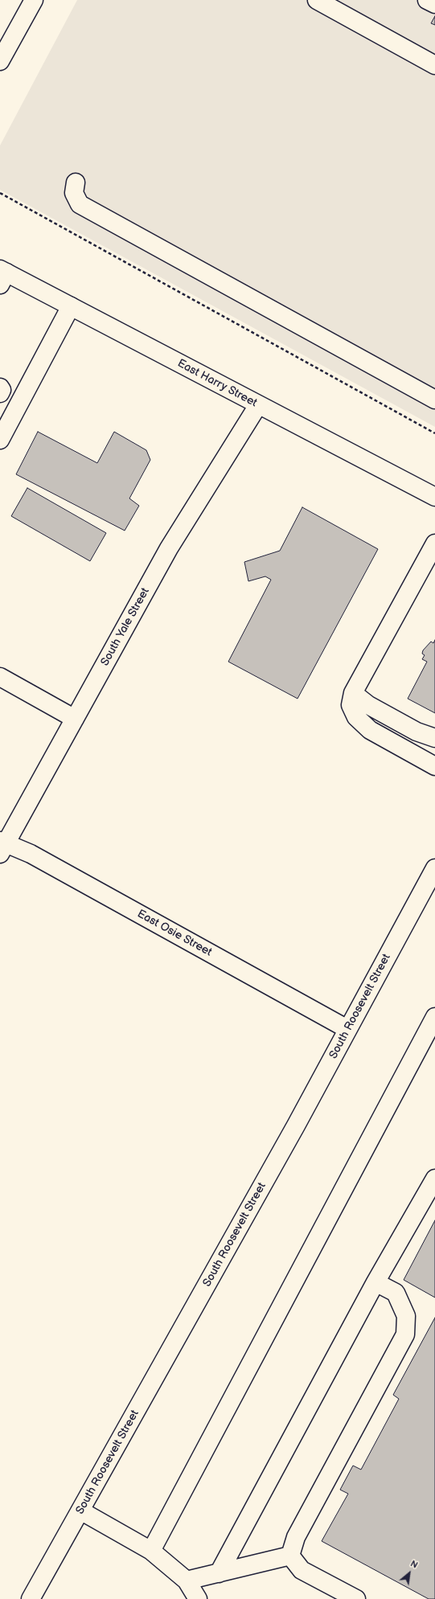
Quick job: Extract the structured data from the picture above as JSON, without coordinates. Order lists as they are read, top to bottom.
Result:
{
  "streets": {
    "street": [
      "East Harry Street",
      "South Yale Street",
      "East Osie Street",
      "South Roosevelt Street"
    ]
  },
  "crossings": [
    ["East Harry Street", "South Yale Street"],
    ["South Yale Street", "East Osie Street"],
    ["East Osie Street", "South Roosevelt Street"]
  ],
  "north": "top right"
}
